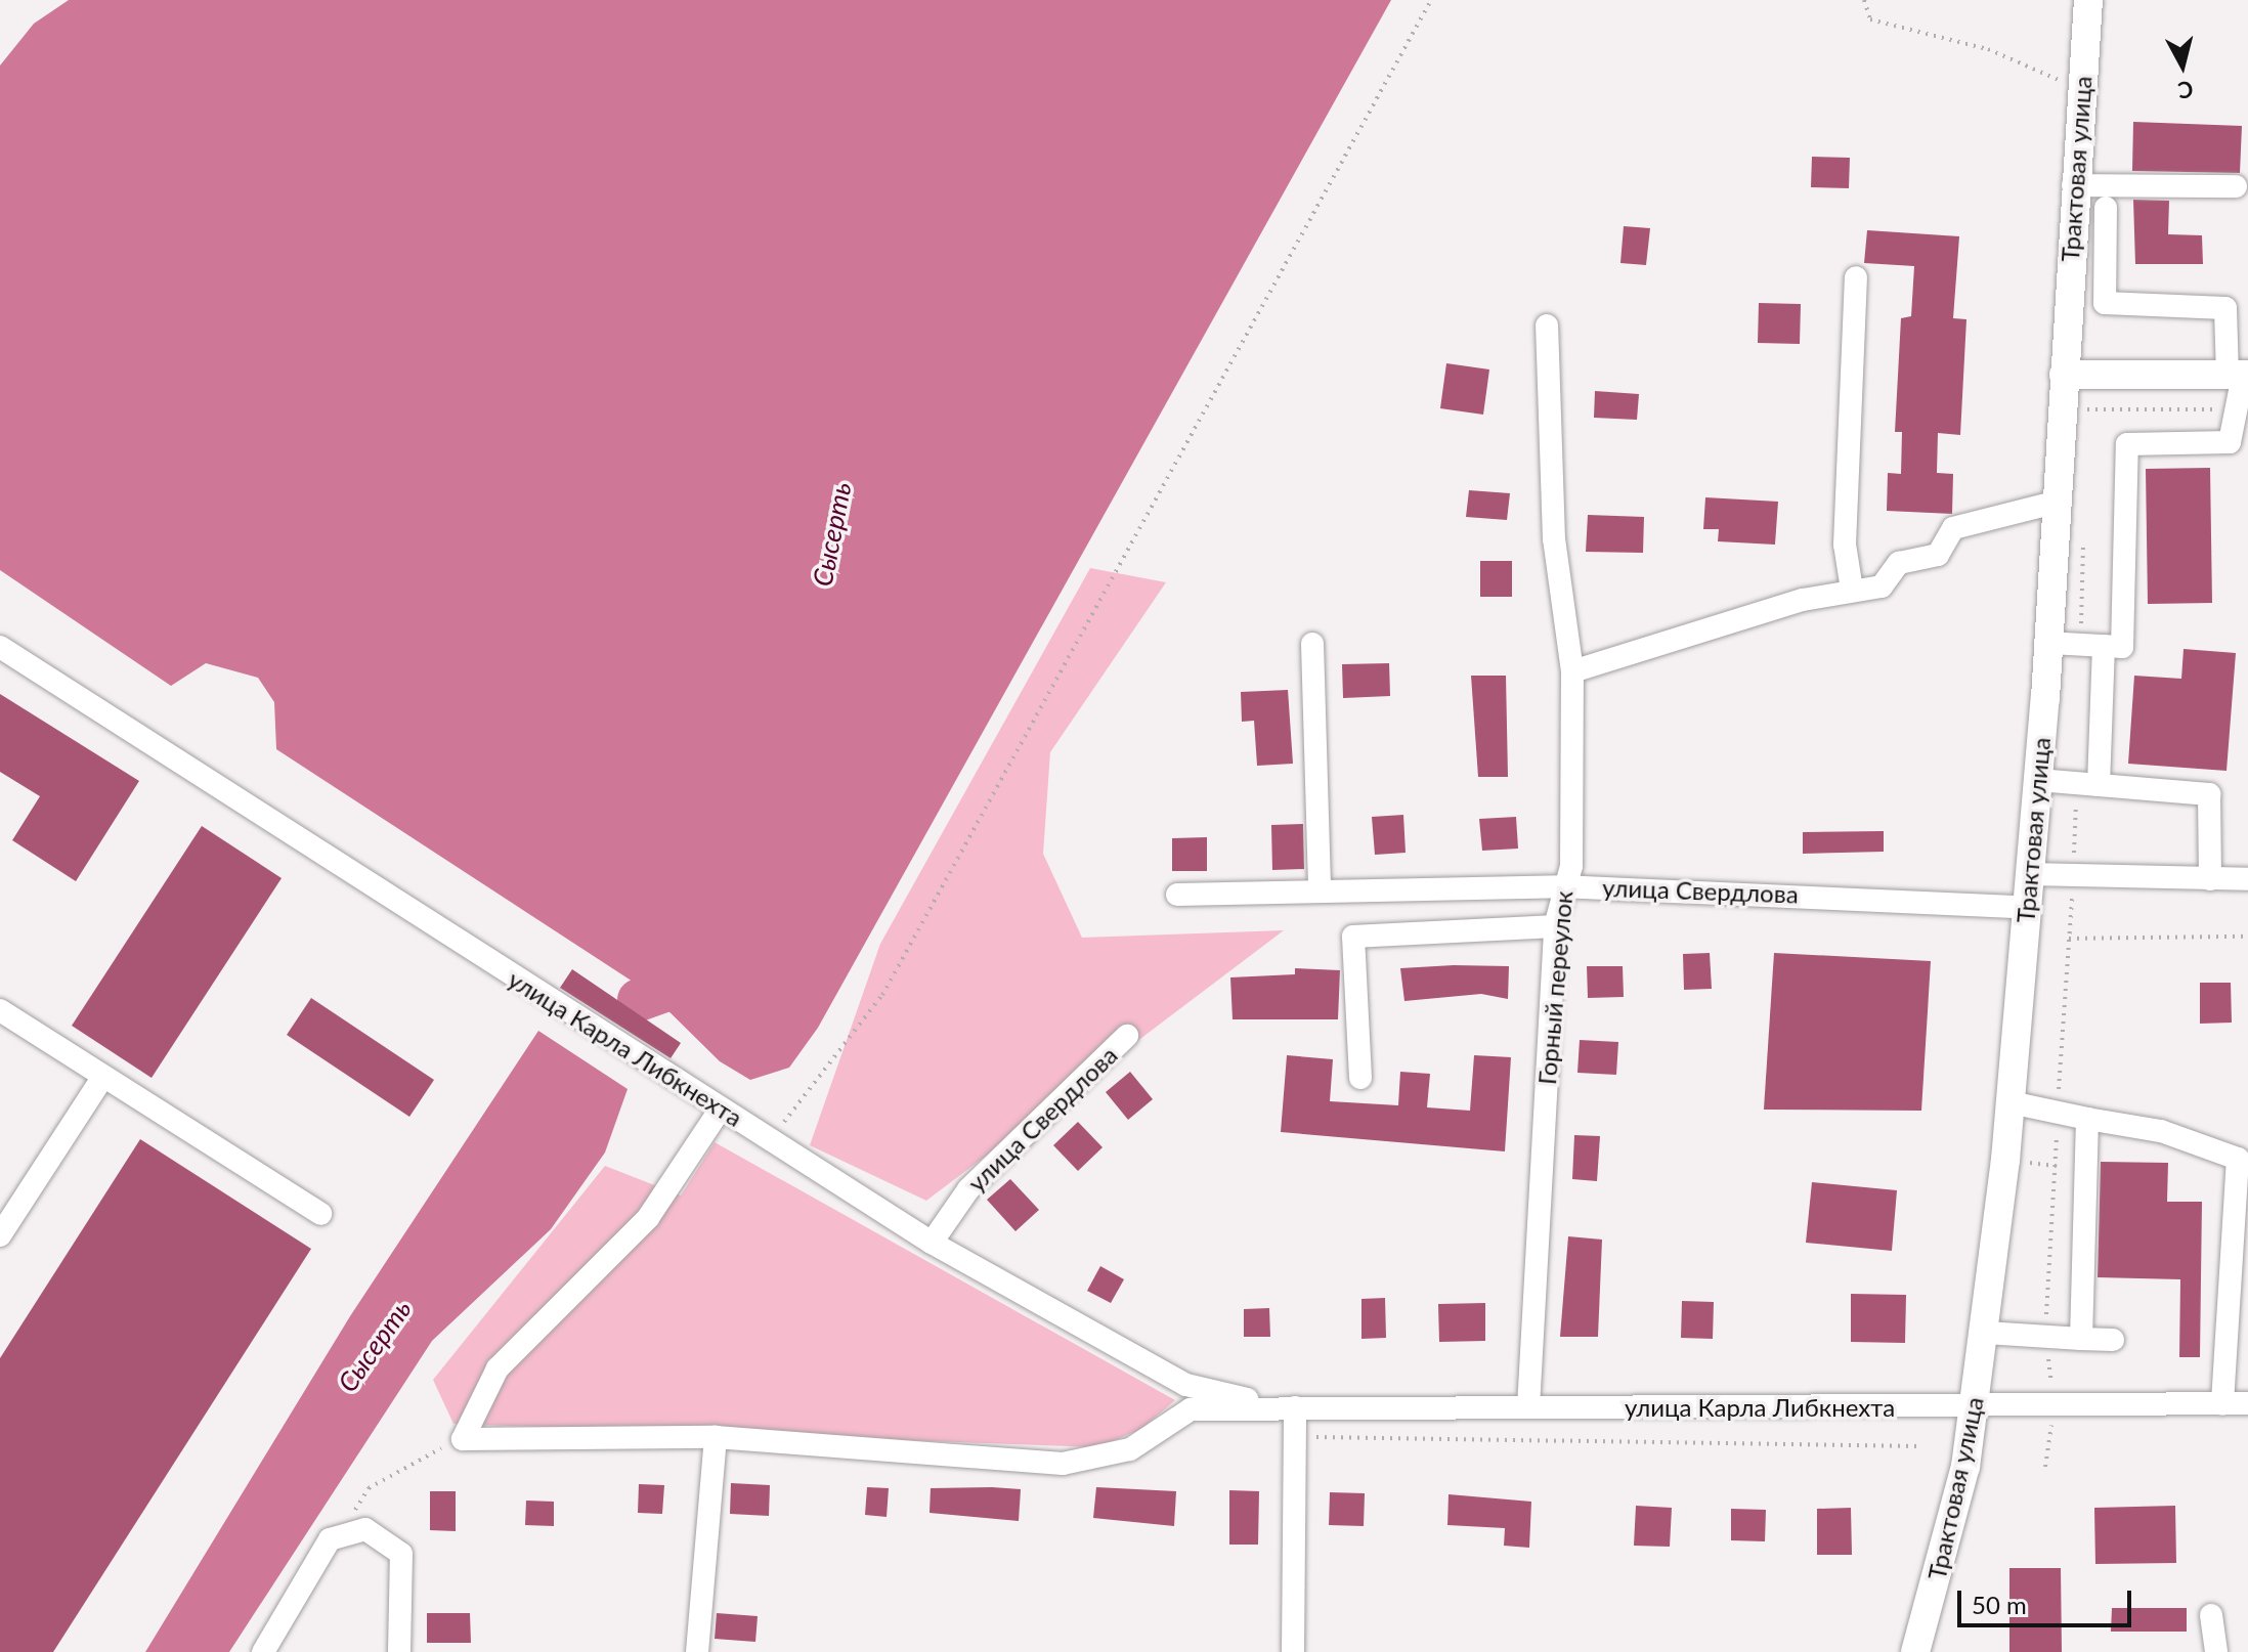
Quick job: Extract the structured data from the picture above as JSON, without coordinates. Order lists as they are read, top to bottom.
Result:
{
  "streets": {
    "main road": ["Трактовая улица"],
    "street": ["улица Свердлова", "Горный переулок", "улица Карла Либкнехта"]
  },
  "crossings": [
    ["Трактовая улица", "улица Свердлова"],
    ["Трактовая улица", "улица Карла Либкнехта"],
    ["улица Свердлова", "Горный переулок"],
    ["улица Свердлова", "улица Карла Либкнехта"],
    ["Горный переулок", "улица Карла Либкнехта"]
  ],
  "water": ["Сысерть"],
  "scale_bar": "50 m",
  "north": "bottom"
}
